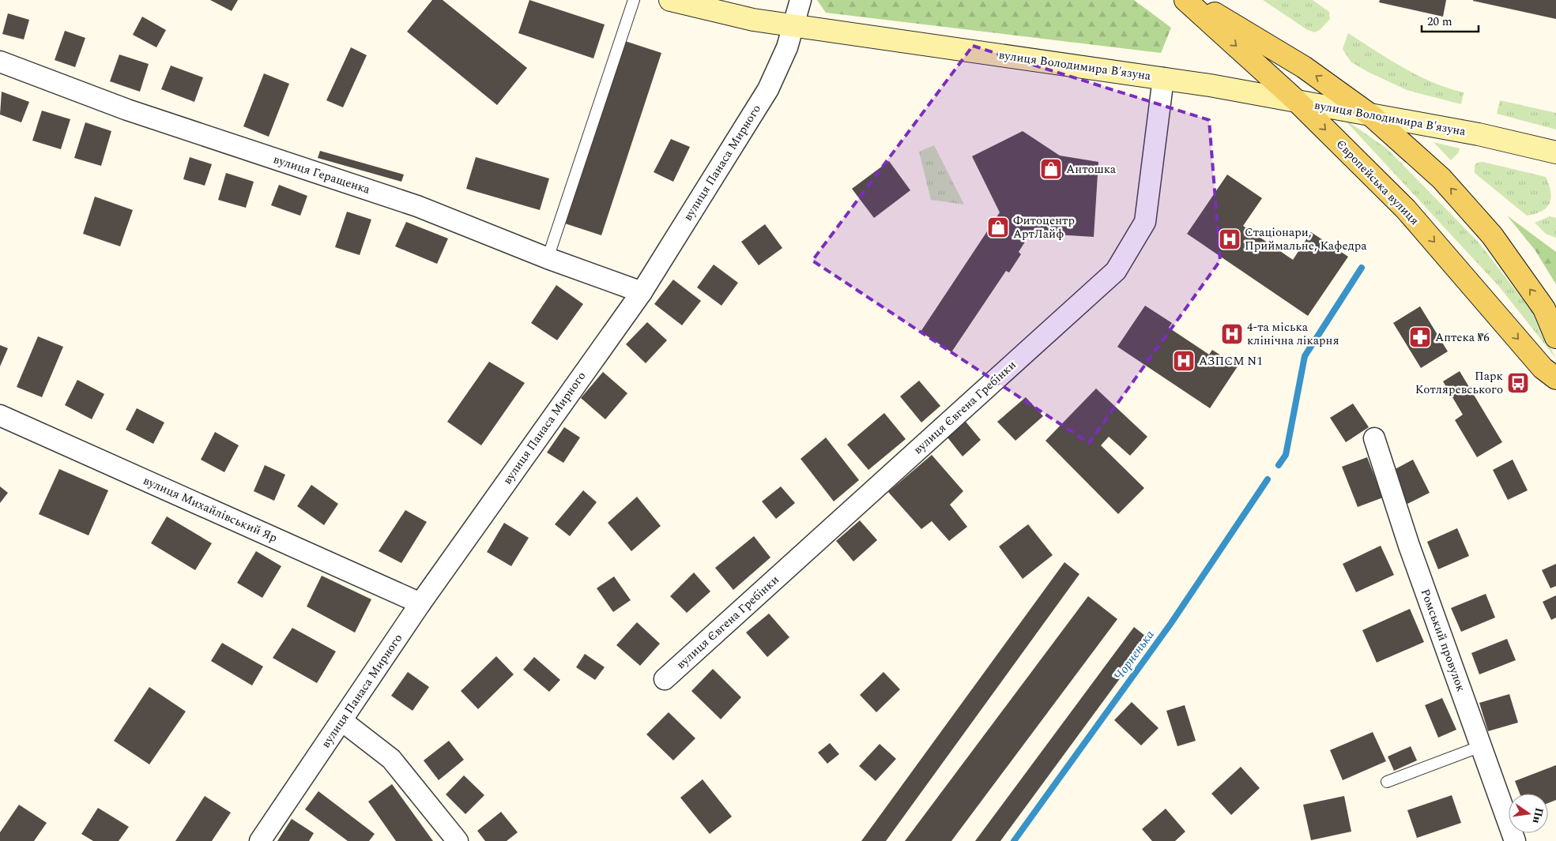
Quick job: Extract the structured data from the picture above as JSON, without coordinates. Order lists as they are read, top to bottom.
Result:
{
  "streets": {
    "main road": ["вулиця Володимира В'язуна", "Європейська вулиця"],
    "street": [
      "вулиця Панаса Мирного",
      "вулиця Геращенка",
      "вулиця Євгена Гребінки",
      "вулиця Михайлівський Яр",
      "Ромський провулок"
    ]
  },
  "crossings": [
    ["вулиця Володимира В'язуна", "вулиця Панаса Мирного"],
    ["вулиця Володимира В'язуна", "Європейська вулиця"],
    ["вулиця Володимира В'язуна", "вулиця Євгена Гребінки"],
    ["вулиця Панаса Мирного", "вулиця Геращенка"],
    ["вулиця Панаса Мирного", "вулиця Михайлівський Яр"]
  ],
  "water": ["Чорненька"],
  "places": {
    "shop": ["Антошка", "Фитоцентр АртЛайф"],
    "hospital": ["Стаціонари, Приймальне, Кафедра", "4-та міська клінічна лікарня", "АЗПСМ N1"],
    "pharmacy": ["Аптека №6"],
    "bus stop": ["Парк Котляревського"]
  },
  "scale_bar": "20 m",
  "north": "right"
}
